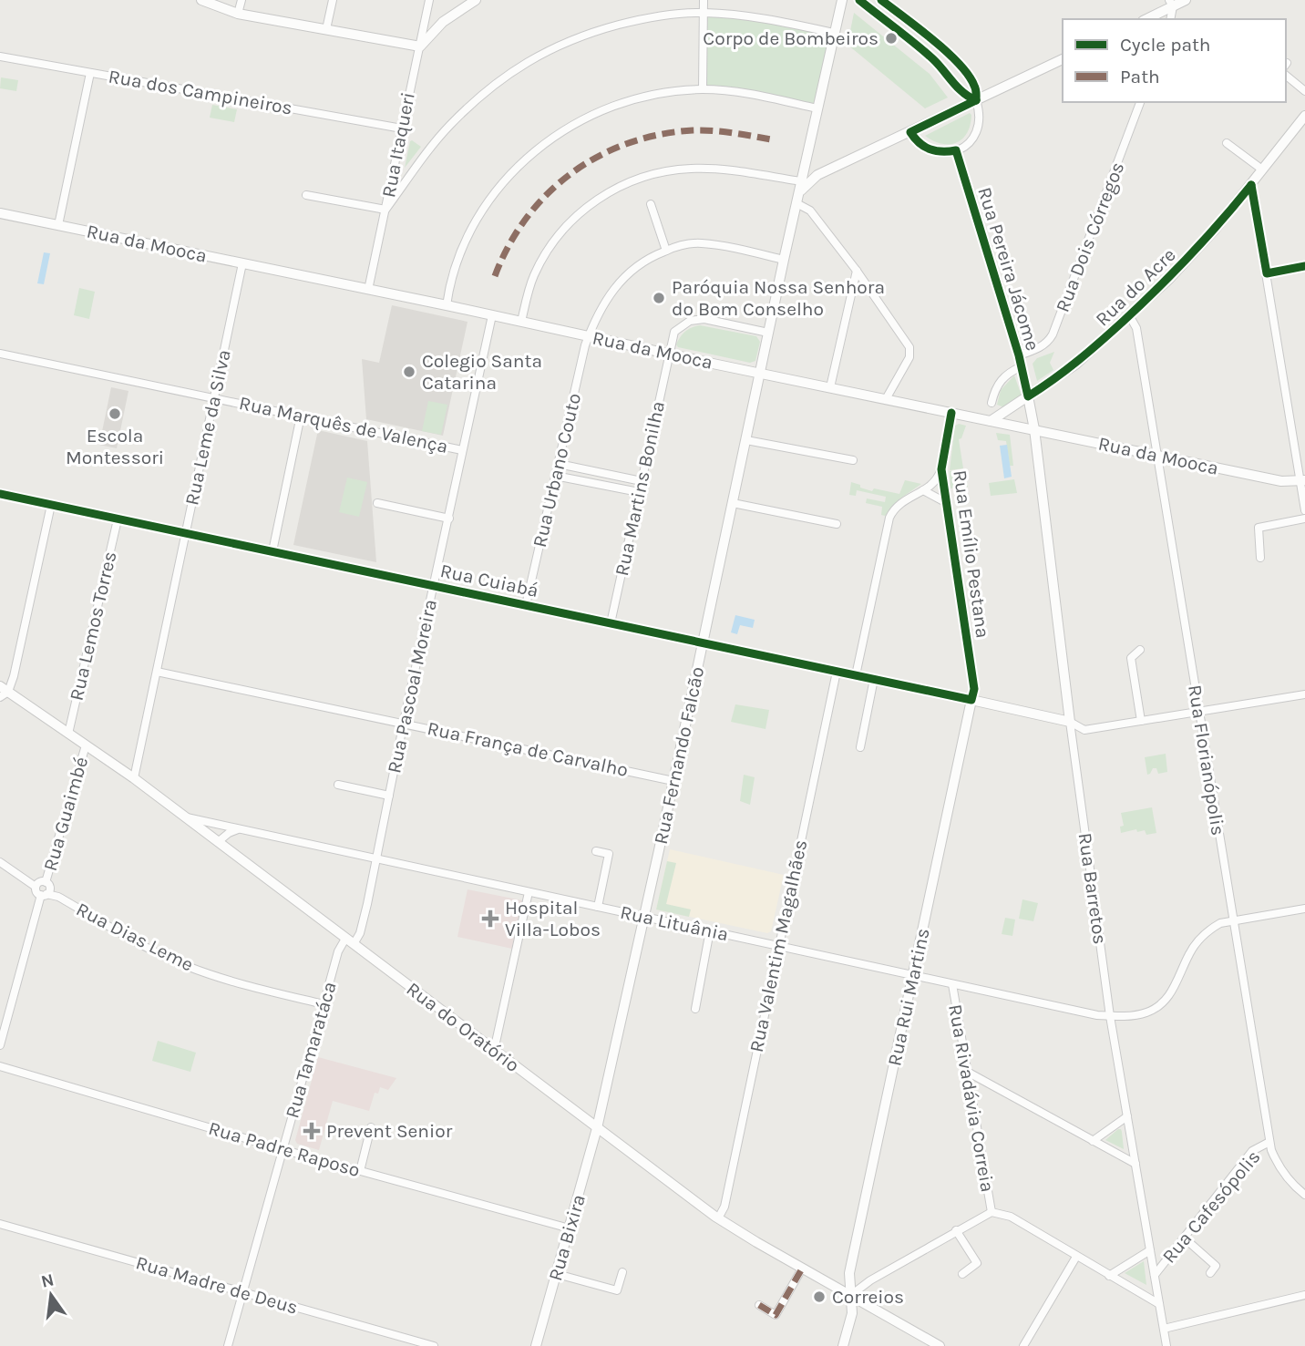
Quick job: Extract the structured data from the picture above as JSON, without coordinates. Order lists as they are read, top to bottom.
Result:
{
  "streets": {
    "main road": [
      "Rua da Mooca",
      "Rua Pereira Jácome",
      "Rua do Acre",
      "Rua Cuiabá",
      "Rua Fernando Falcão",
      "Rua Barretos",
      "Rua Rui Martins",
      "Rua do Oratório",
      "Rua Bixira"
    ],
    "street": [
      "Rua dos Campineiros",
      "Rua Itaqueri",
      "Rua Dois Córregos",
      "Rua Marquês de Valença",
      "Rua Leme da Silva",
      "Rua Urbano Couto",
      "Rua Martins Bonilha",
      "Rua Emílio Pestana",
      "Rua Lemos Torres",
      "Rua Pascoal Moreira",
      "Rua França de Carvalho",
      "Rua Florianópolis",
      "Rua Guaimbé",
      "Rua Lituânia",
      "Rua Dias Leme",
      "Rua Valentim Magalhães",
      "Rua Tamaratáca",
      "Rua Rivadávia Correia",
      "Rua Padre Raposo",
      "Rua Cafesópolis",
      "Rua Madre de Deus"
    ]
  },
  "crossings": [
    ["Rua dos Campineiros", "Rua Itaqueri"],
    ["Rua Itaqueri", "Rua da Mooca"],
    ["Rua Dois Córregos", "Rua Pereira Jácome"],
    ["Rua da Mooca", "Rua Pereira Jácome"],
    ["Rua da Mooca", "Rua do Acre"],
    ["Rua da Mooca", "Rua Leme da Silva"],
    ["Rua da Mooca", "Rua Urbano Couto"],
    ["Rua da Mooca", "Rua Martins Bonilha"],
    ["Rua da Mooca", "Rua Emílio Pestana"],
    ["Rua da Mooca", "Rua Pascoal Moreira"],
    ["Rua da Mooca", "Rua Fernando Falcão"],
    ["Rua da Mooca", "Rua Florianópolis"],
    ["Rua da Mooca", "Rua Barretos"],
    ["Rua Pereira Jácome", "Rua do Acre"],
    ["Rua Pereira Jácome", "Rua Barretos"],
    ["Rua do Acre", "Rua Florianópolis"],
    ["Rua Marquês de Valença", "Rua Leme da Silva"],
    ["Rua Marquês de Valença", "Rua Pascoal Moreira"],
    ["Rua Leme da Silva", "Rua Cuiabá"],
    ["Rua Leme da Silva", "Rua França de Carvalho"],
    ["Rua Leme da Silva", "Rua do Oratório"],
    ["Rua Urbano Couto", "Rua Cuiabá"],
    ["Rua Urbano Couto", "Rua Fernando Falcão"],
    ["Rua Martins Bonilha", "Rua Cuiabá"],
    ["Rua Martins Bonilha", "Rua Fernando Falcão"],
    ["Rua Emílio Pestana", "Rua Cuiabá"],
    ["Rua Emílio Pestana", "Rua Rui Martins"],
    ["Rua Cuiabá", "Rua Lemos Torres"],
    ["Rua Cuiabá", "Rua Pascoal Moreira"],
    ["Rua Cuiabá", "Rua Fernando Falcão"],
    ["Rua Cuiabá", "Rua Barretos"],
    ["Rua Cuiabá", "Rua Valentim Magalhães"],
    ["Rua Cuiabá", "Rua Rui Martins"],
    ["Rua Lemos Torres", "Rua do Oratório"],
    ["Rua Pascoal Moreira", "Rua França de Carvalho"],
    ["Rua Pascoal Moreira", "Rua Lituânia"],
    ["Rua Pascoal Moreira", "Rua do Oratório"],
    ["Rua Pascoal Moreira", "Rua Tamaratáca"],
    ["Rua França de Carvalho", "Rua Fernando Falcão"],
    ["Rua Fernando Falcão", "Rua Lituânia"],
    ["Rua Fernando Falcão", "Rua do Oratório"],
    ["Rua Fernando Falcão", "Rua Bixira"],
    ["Rua Florianópolis", "Rua Lituânia"],
    ["Rua Florianópolis", "Rua Cafesópolis"],
    ["Rua Guaimbé", "Rua Dias Leme"],
    ["Rua Guaimbé", "Rua do Oratório"],
    ["Rua Barretos", "Rua Lituânia"],
    ["Rua Barretos", "Rua Cafesópolis"],
    ["Rua Lituânia", "Rua Valentim Magalhães"],
    ["Rua Lituânia", "Rua Rui Martins"],
    ["Rua Lituânia", "Rua do Oratório"],
    ["Rua Lituânia", "Rua Rivadávia Correia"],
    ["Rua Dias Leme", "Rua Tamaratáca"],
    ["Rua Valentim Magalhães", "Rua do Oratório"],
    ["Rua Rui Martins", "Rua do Oratório"],
    ["Rua do Oratório", "Rua Tamaratáca"],
    ["Rua do Oratório", "Rua Bixira"],
    ["Rua Tamaratáca", "Rua Padre Raposo"],
    ["Rua Tamaratáca", "Rua Madre de Deus"],
    ["Rua Padre Raposo", "Rua Bixira"]
  ],
  "places": {
    "other": [
      "Corpo de Bombeiros",
      "Paróquia Nossa Senhora do Bom Conselho",
      "Colegio Santa Catarina",
      "Escola Montessori",
      "Correios"
    ],
    "health": ["Hospital Villa-Lobos", "Prevent Senior"]
  },
  "legend": ["Cycle path", "Path"],
  "north": "top"
}
